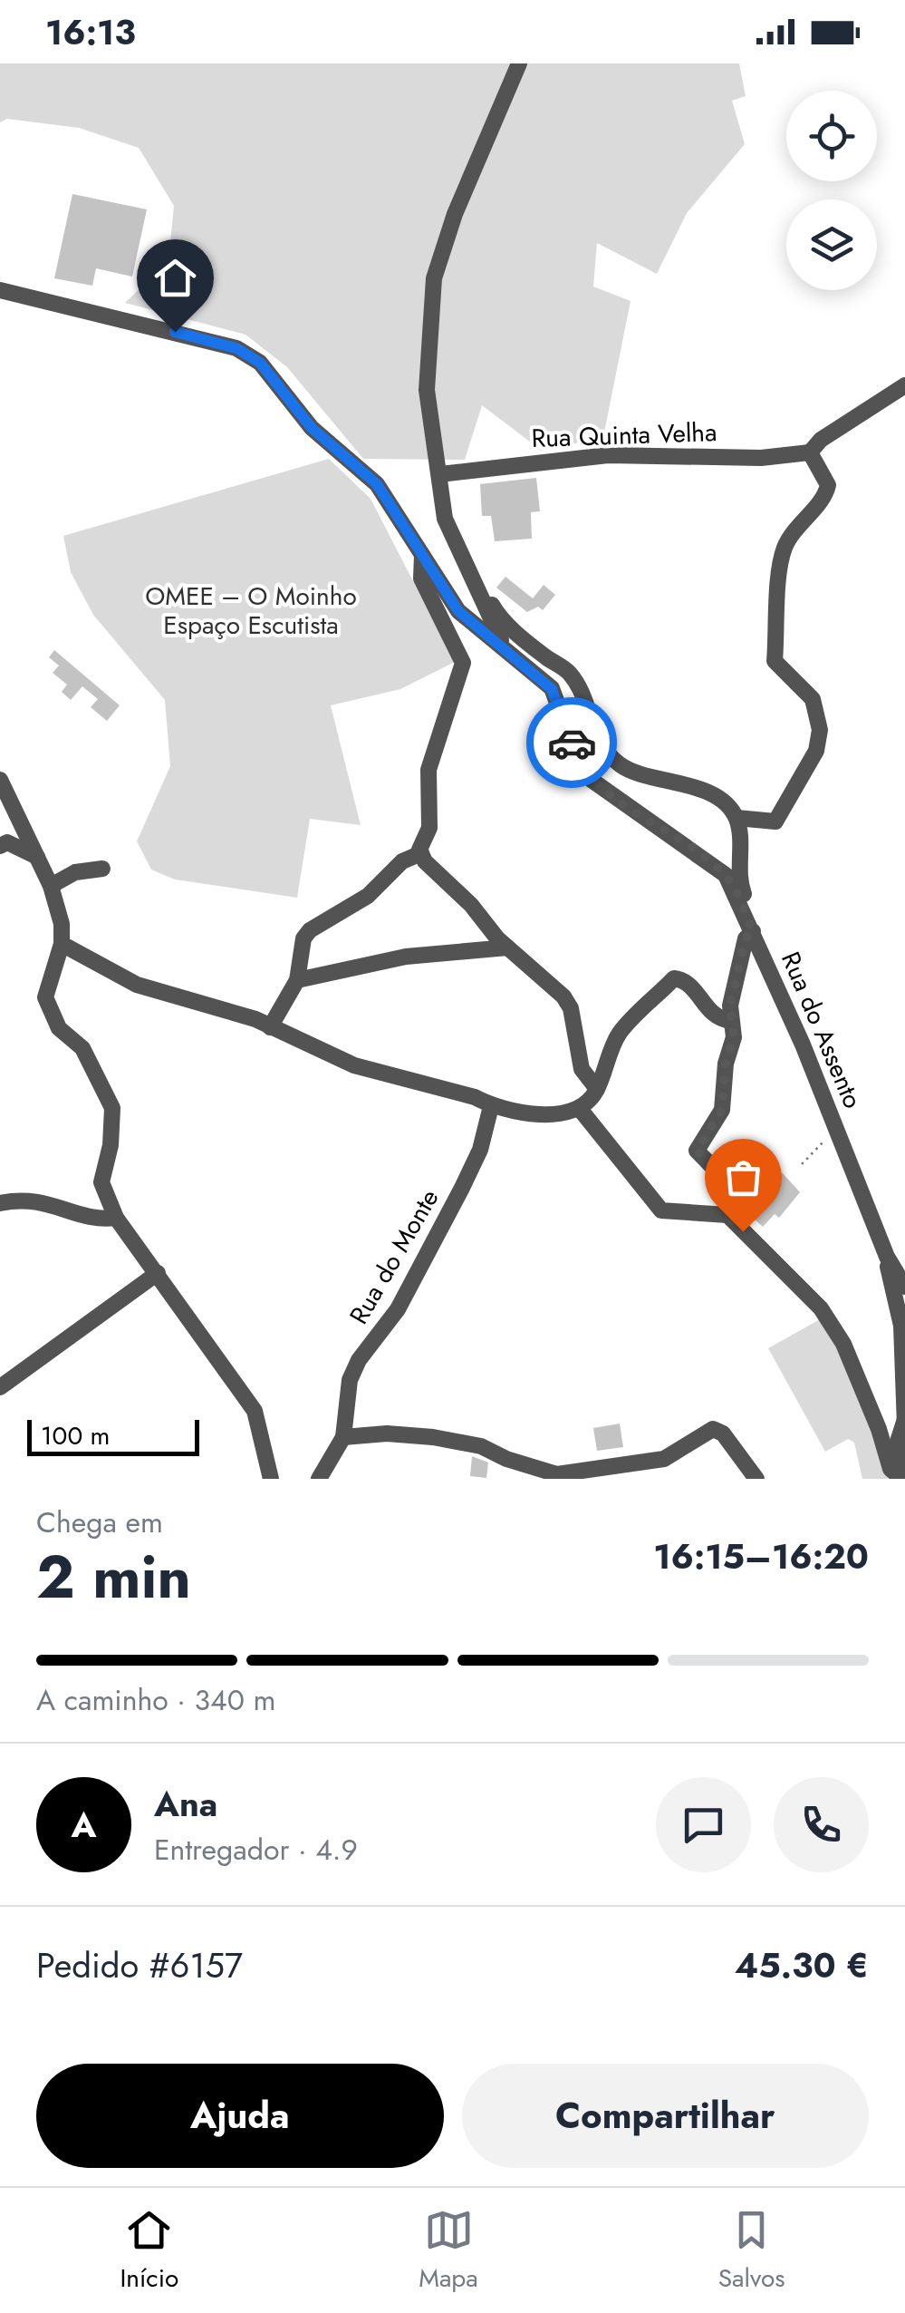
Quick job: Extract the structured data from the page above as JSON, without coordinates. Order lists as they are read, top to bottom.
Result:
{
  "streets": {
    "street": ["Rua Quinta Velha", "Rua do Assento", "Rua do Monte"]
  },
  "parks": ["OMEE – O Moinho Espaço Escutista"],
  "scale_bar": "100 m",
  "page": {
    "status": "16:13",
    "scale": "100 m",
    "heading": ["2 min", "Chega em", "16:15–16:20"],
    "panel": [
      "Ana",
      "Entregador · 4.9",
      "Pedido #6157",
      "45.30 €"
    ],
    "bar": "A caminho · 340 m",
    "round": "A",
    "buttons": ["Ajuda", "Compartilhar"],
    "tabs": ["Início", "Mapa", "Salvos"]
  }
}
